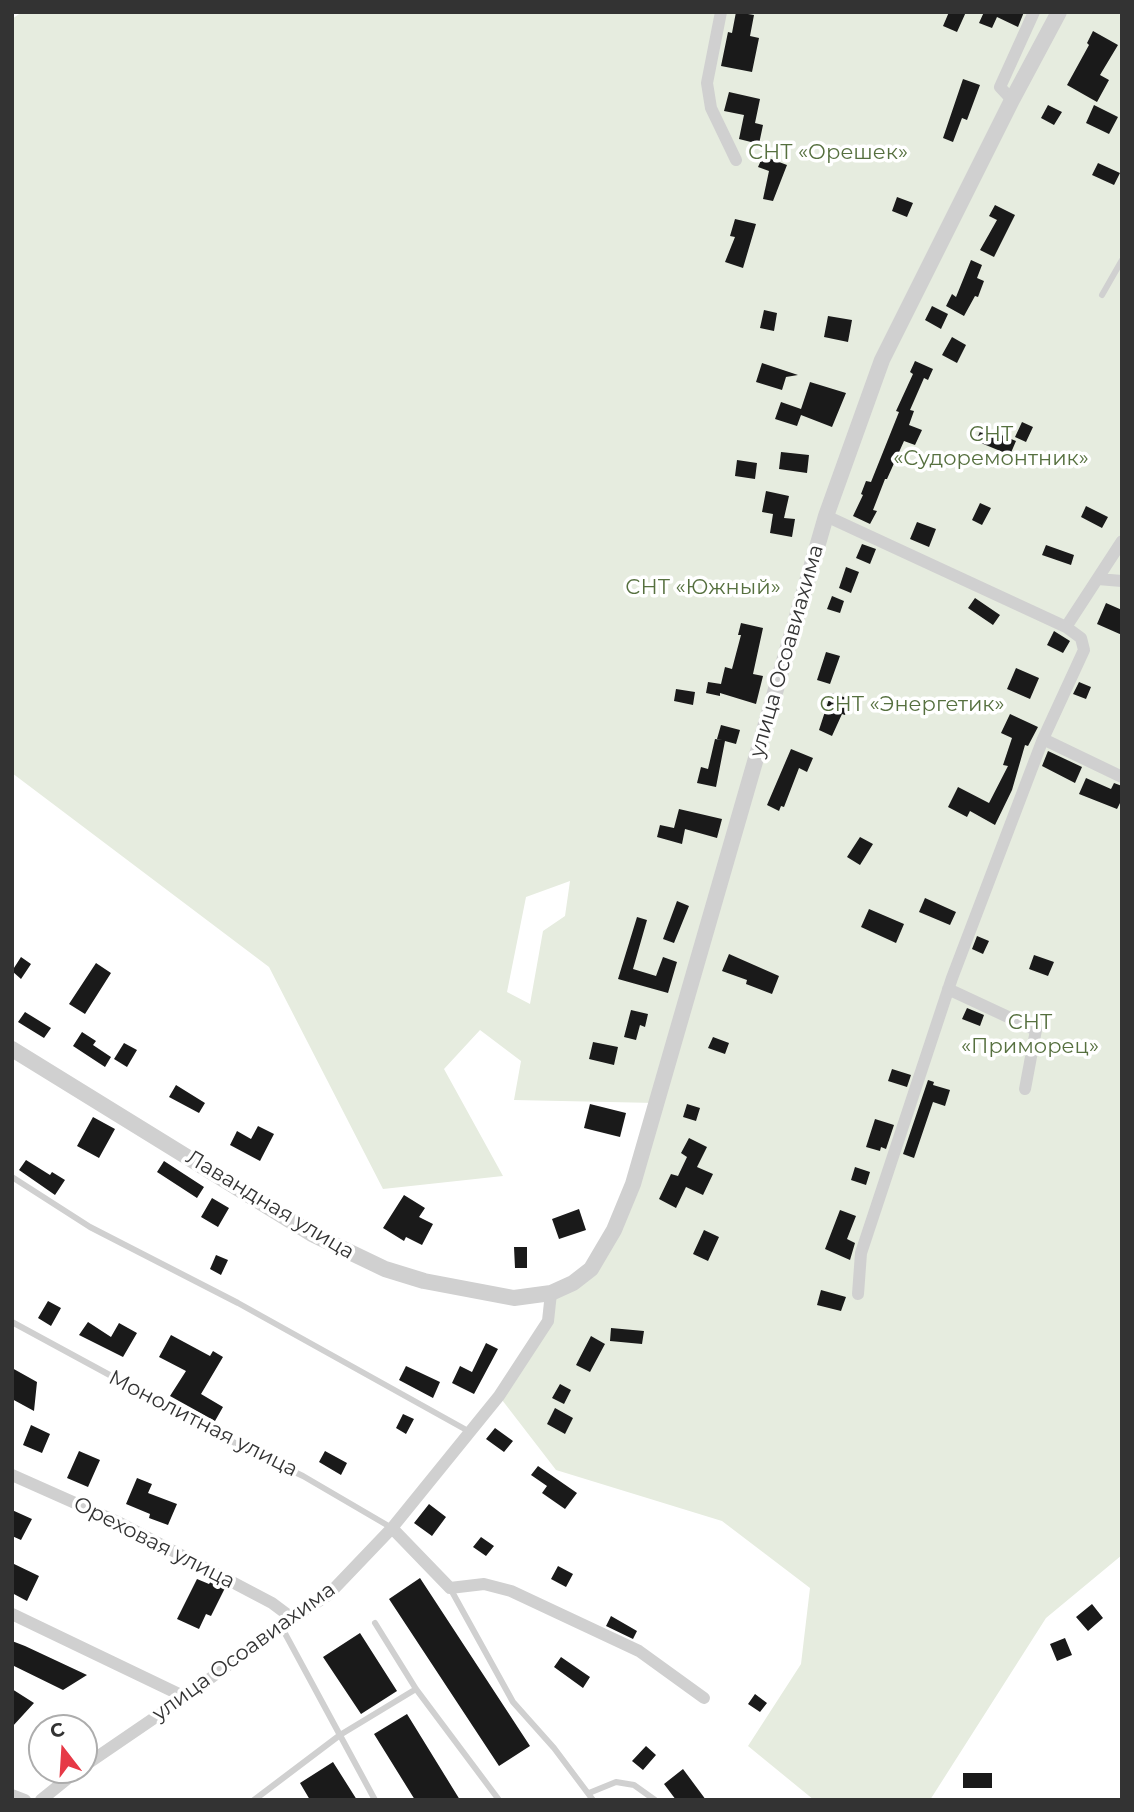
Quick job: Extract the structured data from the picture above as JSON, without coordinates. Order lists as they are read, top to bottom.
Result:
{
  "streets": {
    "street": ["улица Осоавиахима", "Лавандная улица", "Ореховая улица"],
    "lane": ["Монолитная улица"]
  },
  "crossings": [
    ["улица Осоавиахима", "Лавандная улица"],
    ["улица Осоавиахима", "Монолитная улица"],
    ["улица Осоавиахима", "Ореховая улица"]
  ],
  "parks": [
    "СНТ «Орешек»",
    "СНТ «Судоремонтник»",
    "СНТ «Южный»",
    "СНТ «Энергетик»",
    "СНТ «Приморец»"
  ],
  "north": "top"
}
